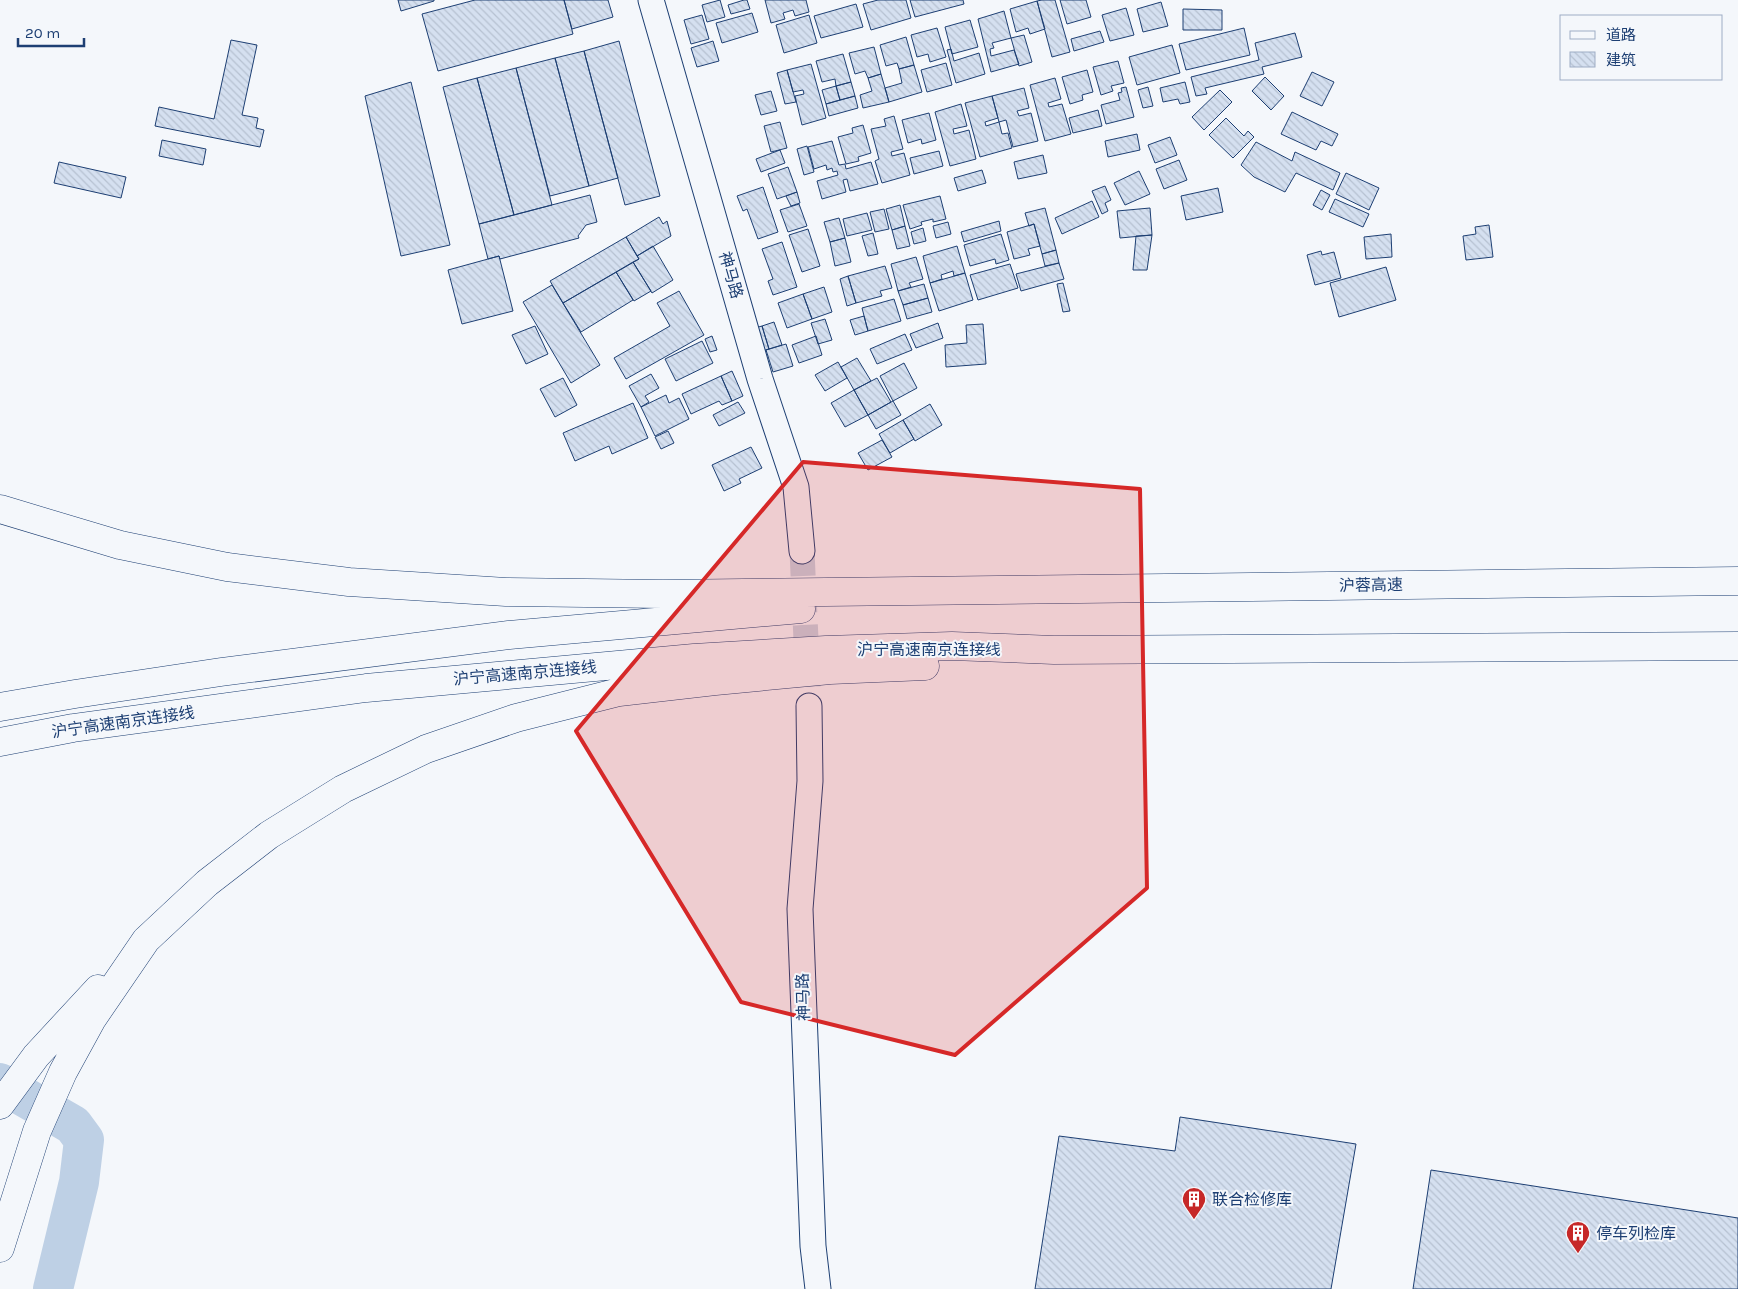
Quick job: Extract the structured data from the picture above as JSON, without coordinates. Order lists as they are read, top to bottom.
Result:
{
  "streets": {
    "highway": ["沪蓉高速", "沪宁高速南京连接线"],
    "street": ["神马路"]
  },
  "crossings": [
    ["沪蓉高速", "沪宁高速南京连接线"]
  ],
  "places": {
    "building": ["联合检修库", "停车列检库"]
  },
  "legend": ["道路", "建筑"],
  "scale_bar": "20 m"
}
